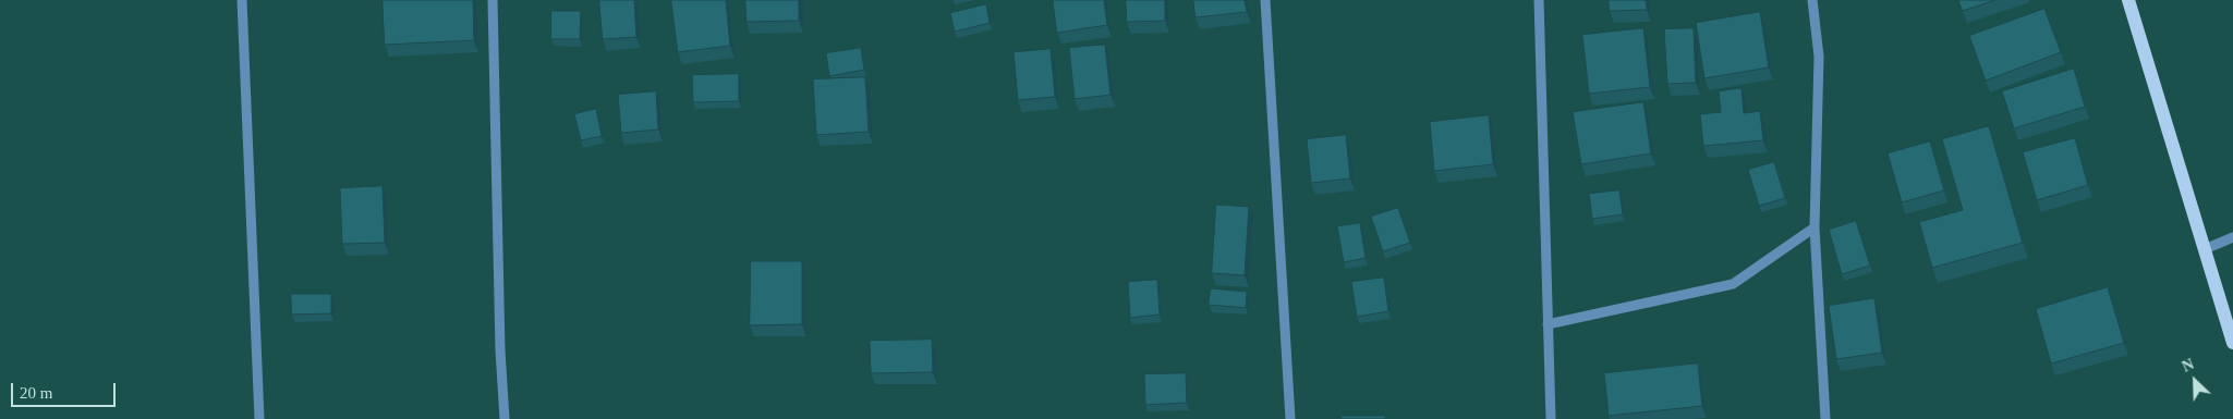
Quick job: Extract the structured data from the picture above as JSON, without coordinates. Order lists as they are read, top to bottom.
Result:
{
  "scale_bar": "20 m",
  "north": "top left"
}
